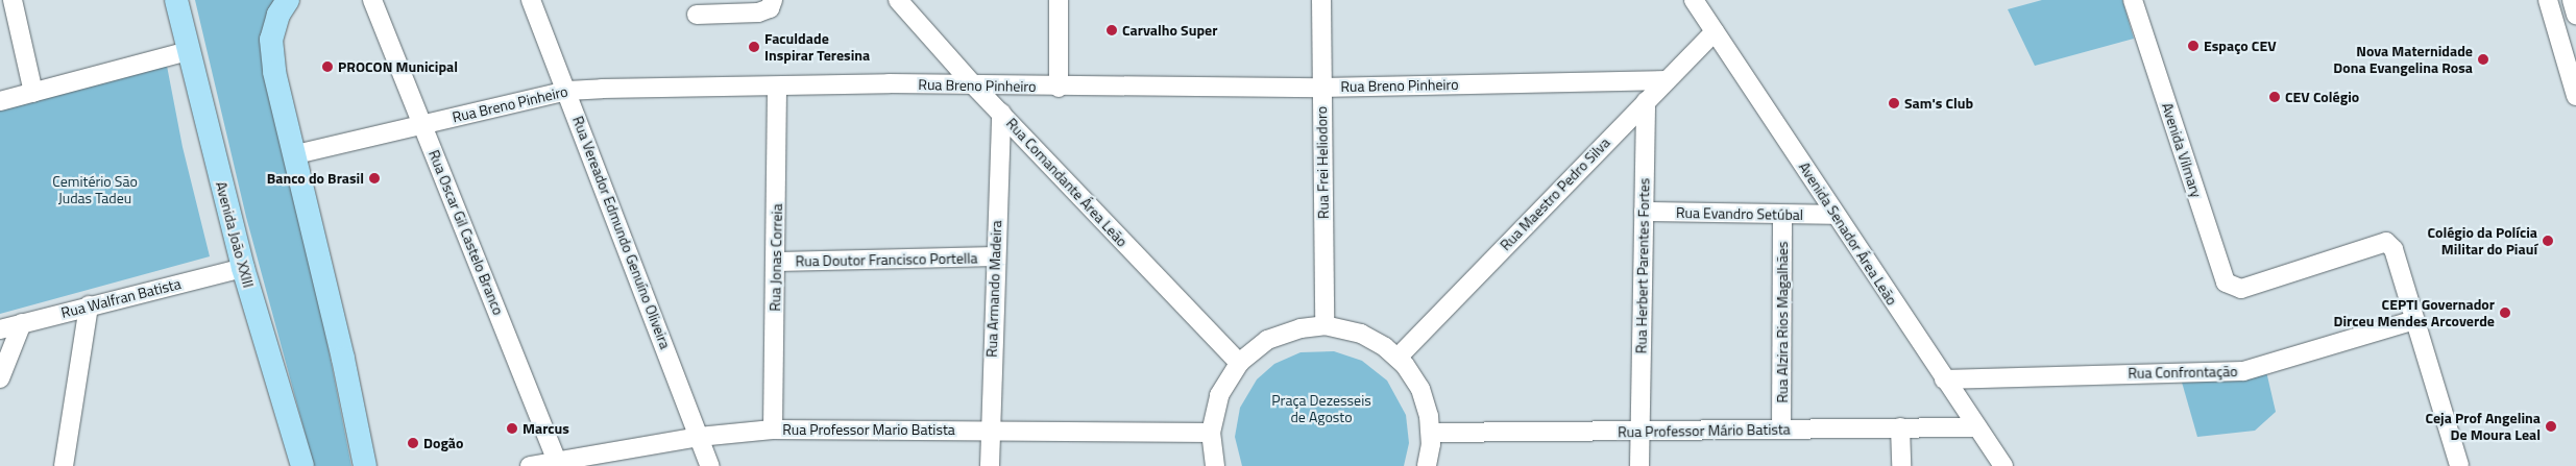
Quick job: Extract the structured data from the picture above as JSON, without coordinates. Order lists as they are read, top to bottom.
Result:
{
  "streets": {
    "main road": ["Avenida João XXIII"],
    "street": [
      "Rua Breno Pinheiro",
      "Avenida Vilmary",
      "Rua Frei Heliodoro",
      "Rua Comandante Área Leão",
      "Rua Maestro Pedro Silva",
      "Rua Evandro Setúbal",
      "Rua Oscar Gil Castelo Branco",
      "Rua Vereador Edmundo Genuíno Oliveira",
      "Avenida Senador Área Leão",
      "Rua Jonas Correia",
      "Rua Doutor Francisco Portella",
      "Rua Herbert Parentes Fortes",
      "Rua Armando Madeira",
      "Rua Walfran Batista",
      "Rua Alzira Rios Magalhães",
      "Rua Confrontação",
      "Rua Professor Mario Batista",
      "Rua Professor Mário Batista"
    ]
  },
  "crossings": [
    ["Rua Breno Pinheiro", "Rua Frei Heliodoro"],
    ["Rua Breno Pinheiro", "Rua Comandante Área Leão"],
    ["Rua Breno Pinheiro", "Rua Maestro Pedro Silva"],
    ["Rua Breno Pinheiro", "Rua Oscar Gil Castelo Branco"],
    ["Rua Breno Pinheiro", "Rua Vereador Edmundo Genuíno Oliveira"],
    ["Rua Breno Pinheiro", "Rua Jonas Correia"],
    ["Avenida Vilmary", "Rua Confrontação"],
    ["Rua Comandante Área Leão", "Rua Armando Madeira"],
    ["Rua Maestro Pedro Silva", "Avenida Senador Área Leão"],
    ["Rua Maestro Pedro Silva", "Rua Herbert Parentes Fortes"],
    ["Rua Evandro Setúbal", "Avenida Senador Área Leão"],
    ["Rua Evandro Setúbal", "Rua Herbert Parentes Fortes"],
    ["Rua Evandro Setúbal", "Rua Alzira Rios Magalhães"],
    ["Rua Oscar Gil Castelo Branco", "Rua Professor Mario Batista"],
    ["Rua Vereador Edmundo Genuíno Oliveira", "Rua Professor Mario Batista"],
    ["Avenida Senador Área Leão", "Rua Confrontação"],
    ["Avenida Senador Área Leão", "Rua Professor Mário Batista"],
    ["Avenida João XXIII", "Rua Walfran Batista"],
    ["Rua Jonas Correia", "Rua Doutor Francisco Portella"],
    ["Rua Jonas Correia", "Rua Professor Mario Batista"],
    ["Rua Doutor Francisco Portella", "Rua Armando Madeira"],
    ["Rua Herbert Parentes Fortes", "Rua Professor Mário Batista"],
    ["Rua Armando Madeira", "Rua Professor Mario Batista"],
    ["Rua Alzira Rios Magalhães", "Rua Professor Mário Batista"]
  ],
  "parks": ["Cemitério São Judas Tadeu", "Praça Dezesseis de Agosto"],
  "places": [
    "Carvalho Super",
    "Espaço CEV",
    "Faculdade Inspirar Teresina",
    "Nova Maternidade Dona Evangelina Rosa",
    "PROCON Municipal",
    "CEV Colégio",
    "Sam's Club",
    "Banco do Brasil",
    "Colégio da Polícia Militar do Piauí",
    "CEPTI Governador Dirceu Mendes Arcoverde",
    "Ceja Prof Angelina De Moura Leal",
    "Marcus",
    "Dogão"
  ]
}
